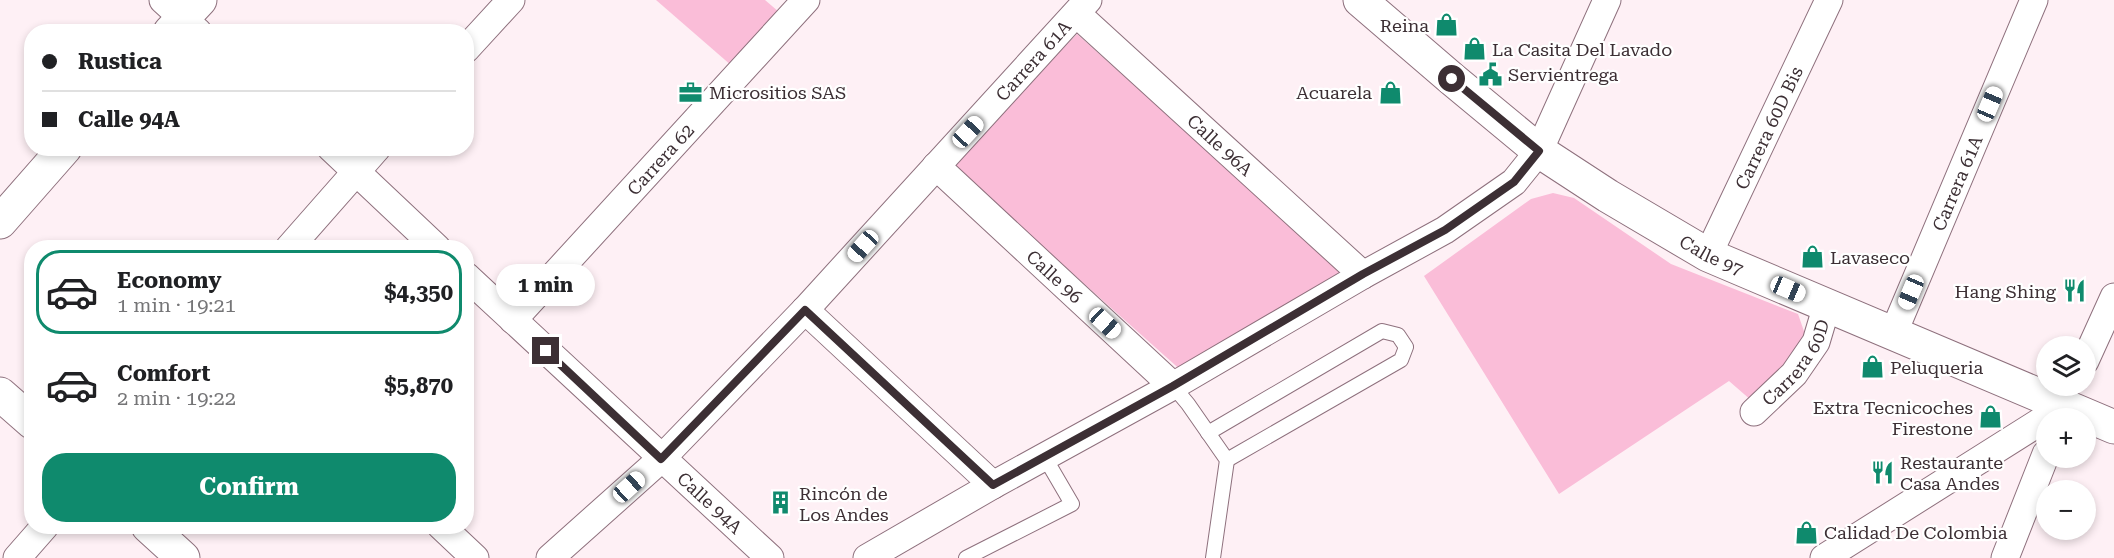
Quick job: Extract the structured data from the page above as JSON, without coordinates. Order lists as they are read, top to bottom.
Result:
{
  "streets": {
    "street": [
      "Carrera 61A",
      "Carrera 60D Bis",
      "Calle 96A",
      "Carrera 62",
      "Calle 97",
      "Calle 96",
      "Carrera 60D",
      "Calle 94A"
    ]
  },
  "crossings": [
    ["Carrera 61A", "Calle 96A"],
    ["Carrera 61A", "Calle 97"],
    ["Carrera 61A", "Calle 96"],
    ["Carrera 61A", "Calle 94A"],
    ["Carrera 60D Bis", "Calle 97"],
    ["Carrera 62", "Calle 94A"],
    ["Calle 97", "Carrera 60D"]
  ],
  "places": {
    "shop": [
      "Reina",
      "La Casita Del Lavado",
      "Acuarela",
      "Lavaseco",
      "Peluqueria",
      "Extra Tecnicoches Firestone",
      "Calidad De Colombia"
    ],
    "public building": ["Servientrega"],
    "office": ["Micrositios SAS"],
    "restaurant": ["Hang Shing", "Restaurante Casa Andes"],
    "building": ["Rincón de Los Andes"]
  },
  "page": {
    "banner": ["Rustica", "Calle 94A"],
    "list": [
      {
        "name": "Economy",
        "note": "1 min · 19:21",
        "value": "$4,350"
      },
      {
        "name": "Comfort",
        "note": "2 min · 19:22",
        "value": "$5,870"
      }
    ],
    "bubble": "1 min",
    "map_buttons": ["+", "−"],
    "buttons": "Confirm"
  }
}
